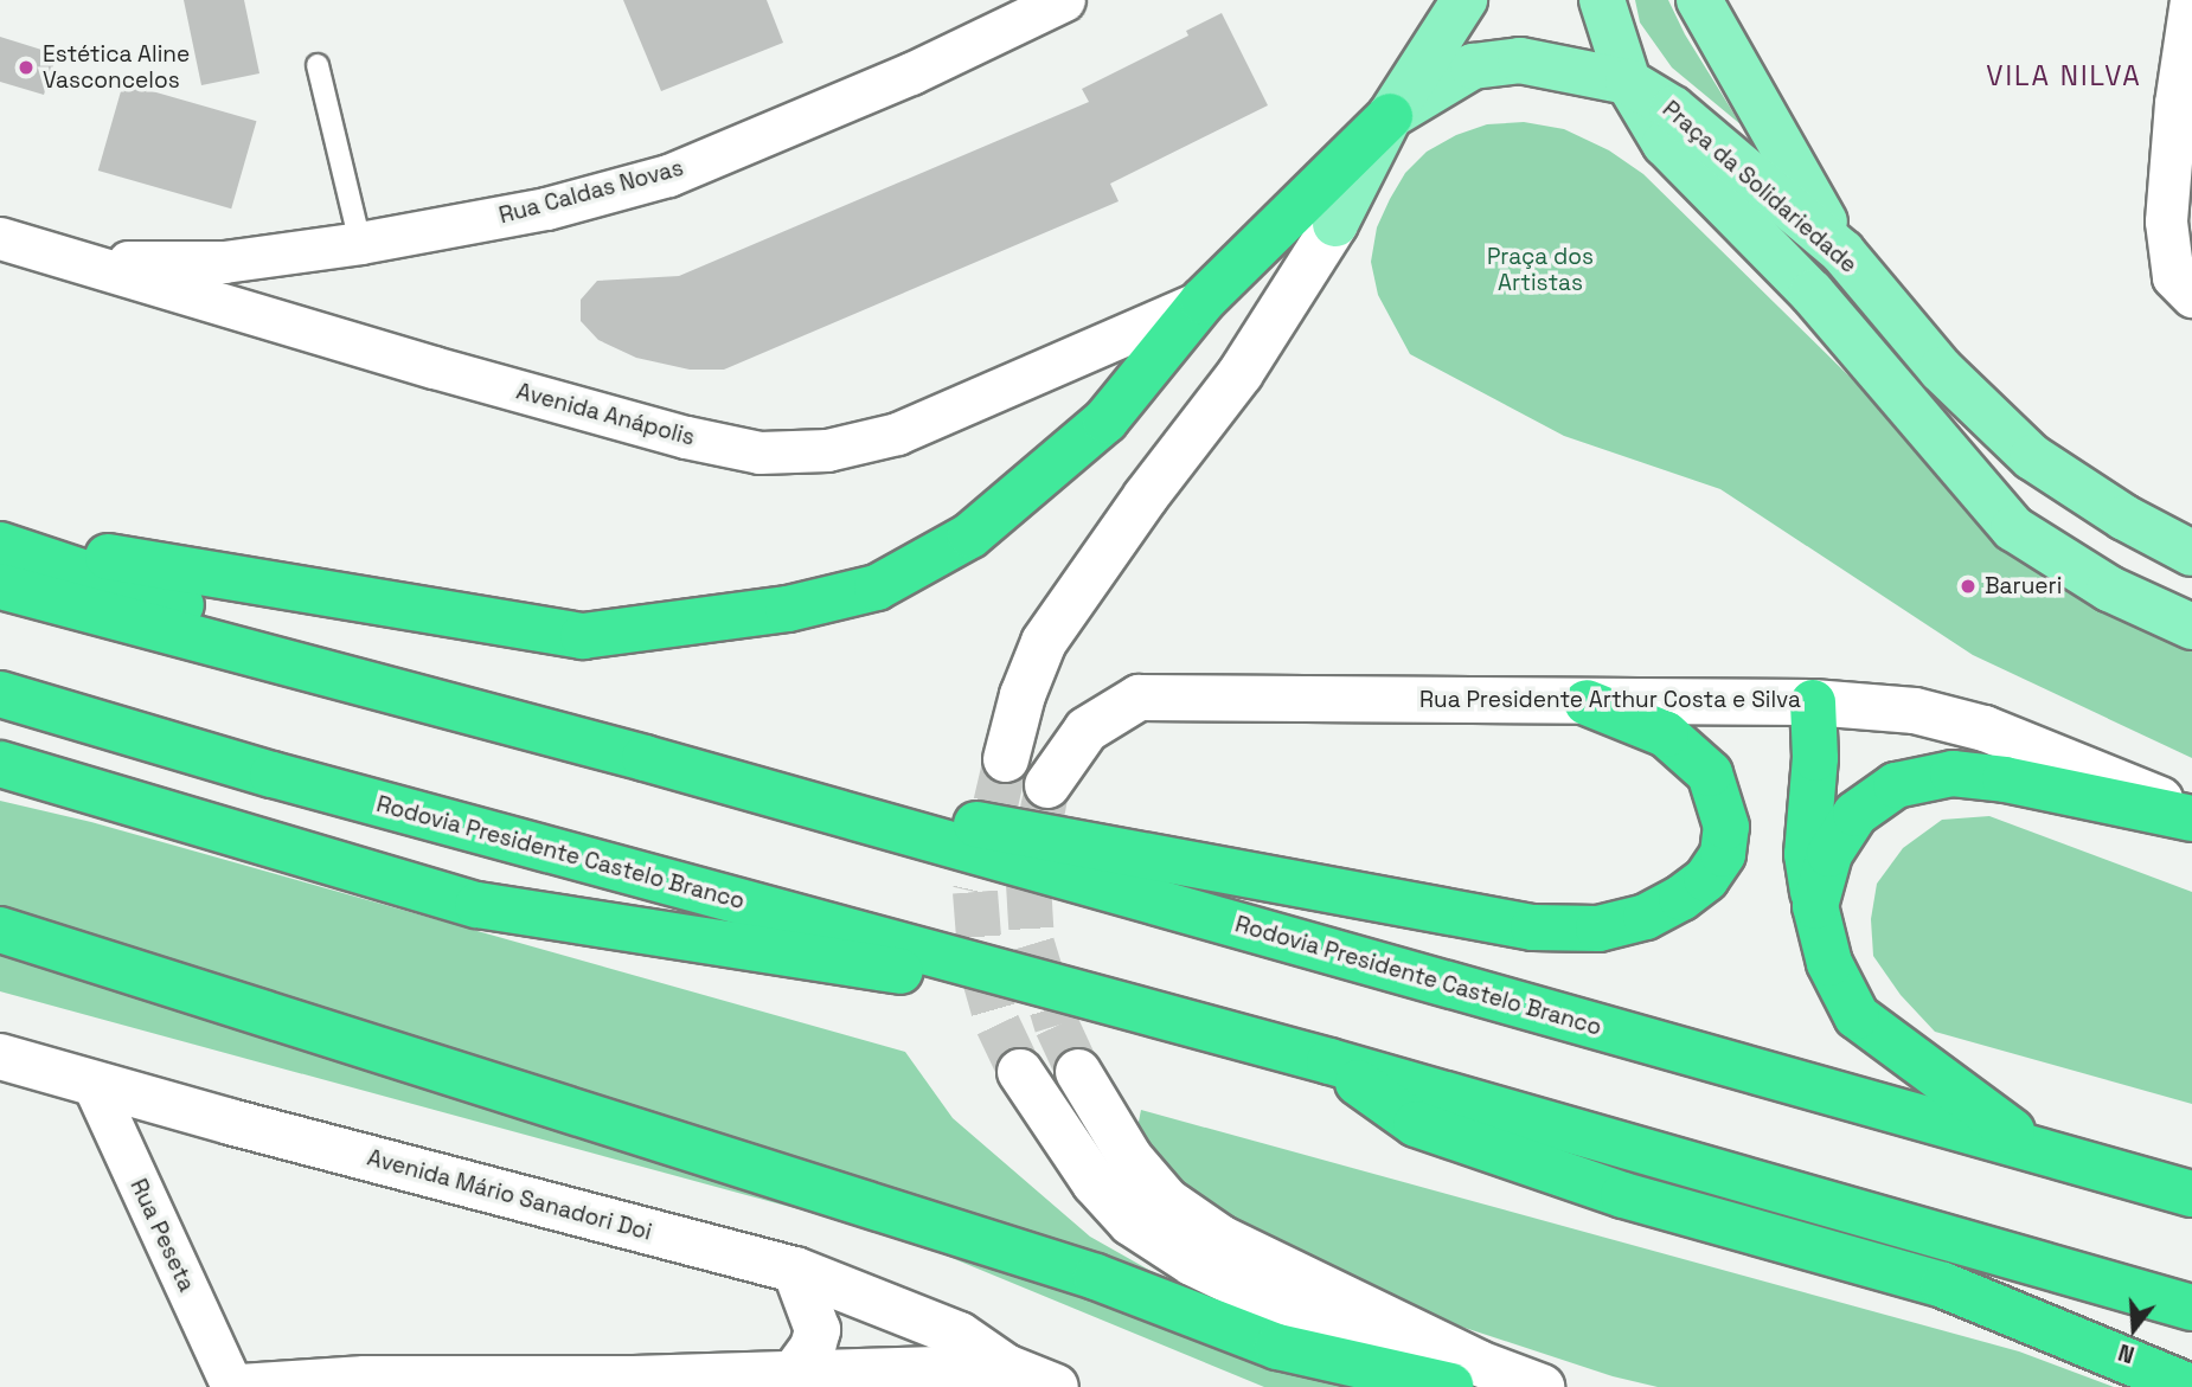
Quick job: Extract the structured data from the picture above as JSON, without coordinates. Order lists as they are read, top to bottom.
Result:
{
  "streets": {
    "highway": ["Rodovia Presidente Castelo Branco"],
    "main road": ["Praça da Solidariedade", "Rua Presidente Arthur Costa e Silva", "Avenida Mário Sanadori Doi"],
    "street": ["Rua Caldas Novas", "Avenida Anápolis", "Rua Peseta"]
  },
  "crossings": [
    ["Rua Caldas Novas", "Avenida Anápolis"],
    ["Avenida Mário Sanadori Doi", "Rua Peseta"]
  ],
  "districts": ["VILA NILVA"],
  "parks": ["Praça dos Artistas"],
  "places": ["Estética Aline Vasconcelos", "Barueri"],
  "north": "bottom"
}
